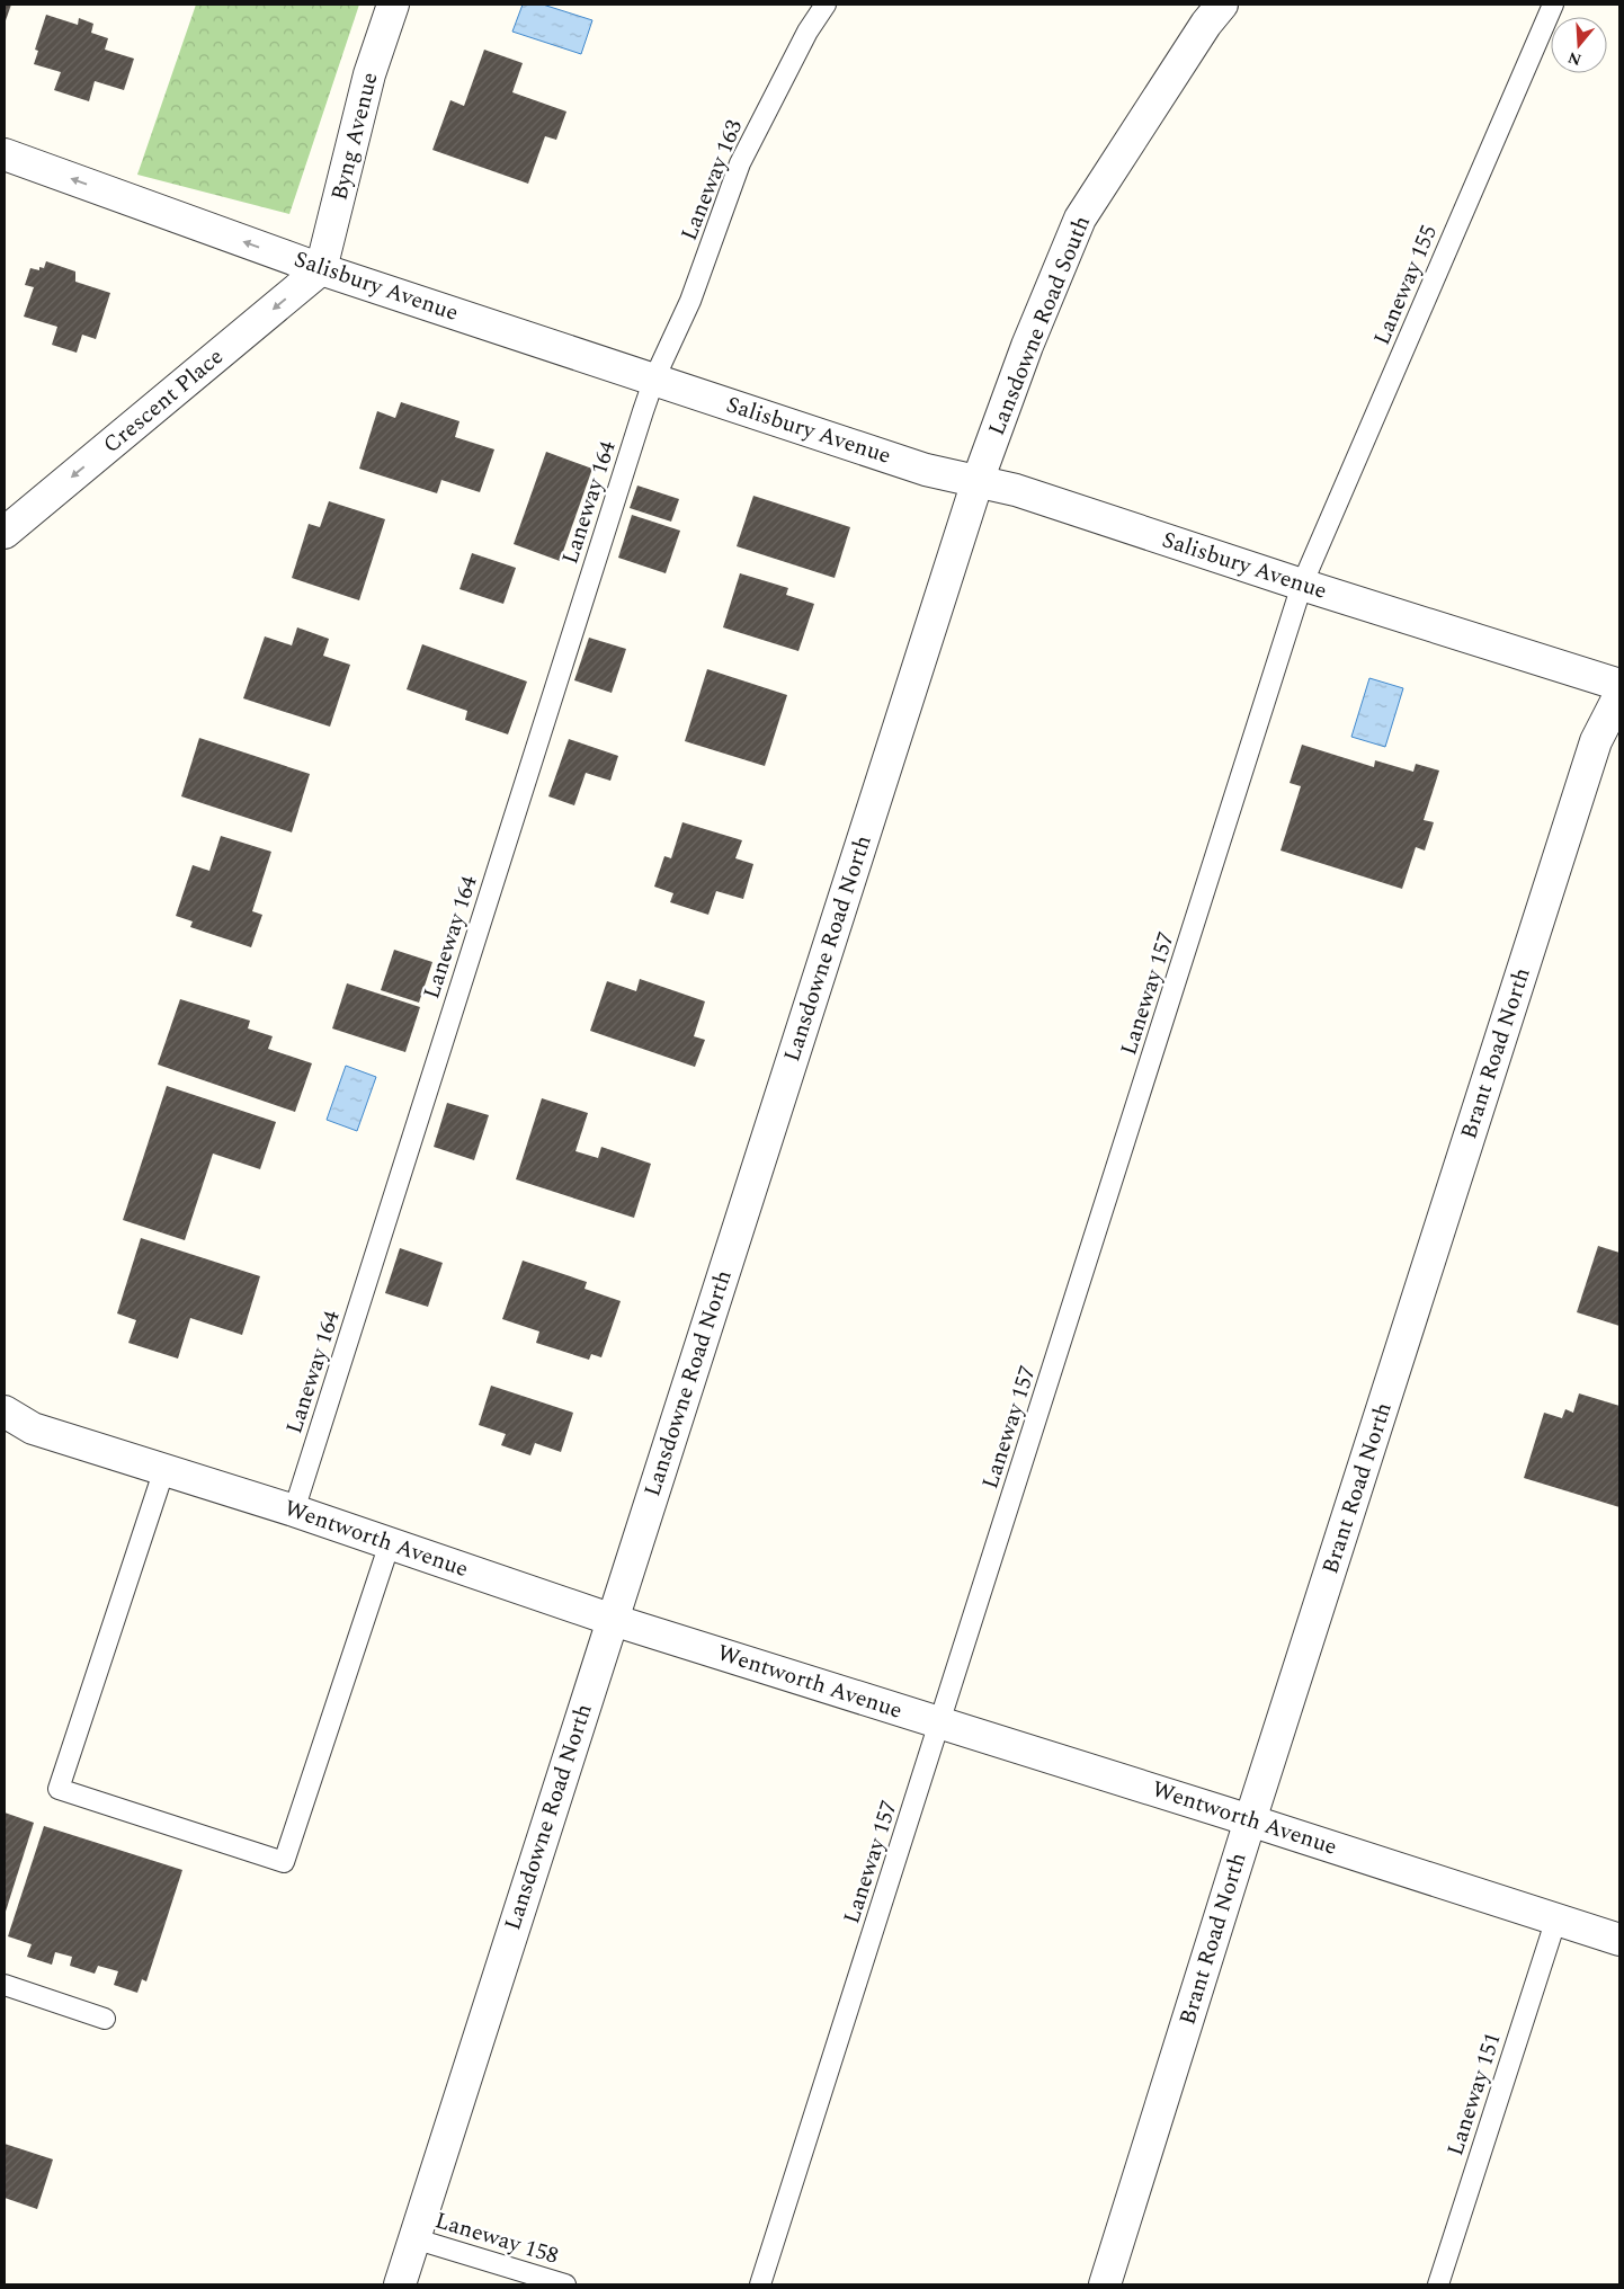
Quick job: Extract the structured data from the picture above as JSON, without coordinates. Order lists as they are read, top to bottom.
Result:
{
  "streets": {
    "street": [
      "Byng Avenue",
      "Salisbury Avenue",
      "Lansdowne Road South",
      "Crescent Place",
      "Lansdowne Road North",
      "Brant Road North",
      "Wentworth Avenue"
    ],
    "lane": [
      "Laneway 163",
      "Laneway 155",
      "Laneway 164",
      "Laneway 157",
      "Laneway 151",
      "Laneway 158"
    ]
  },
  "crossings": [
    ["Byng Avenue", "Salisbury Avenue"],
    ["Byng Avenue", "Crescent Place"],
    ["Laneway 163", "Salisbury Avenue"],
    ["Laneway 163", "Laneway 164"],
    ["Laneway 155", "Salisbury Avenue"],
    ["Laneway 155", "Laneway 157"],
    ["Salisbury Avenue", "Lansdowne Road South"],
    ["Salisbury Avenue", "Crescent Place"],
    ["Salisbury Avenue", "Laneway 164"],
    ["Salisbury Avenue", "Lansdowne Road North"],
    ["Salisbury Avenue", "Laneway 157"],
    ["Lansdowne Road South", "Lansdowne Road North"],
    ["Laneway 164", "Wentworth Avenue"],
    ["Lansdowne Road North", "Wentworth Avenue"],
    ["Lansdowne Road North", "Laneway 158"],
    ["Laneway 157", "Wentworth Avenue"],
    ["Brant Road North", "Wentworth Avenue"],
    ["Wentworth Avenue", "Laneway 151"]
  ],
  "one_way": ["Crescent Place"],
  "north": "bottom"
}
